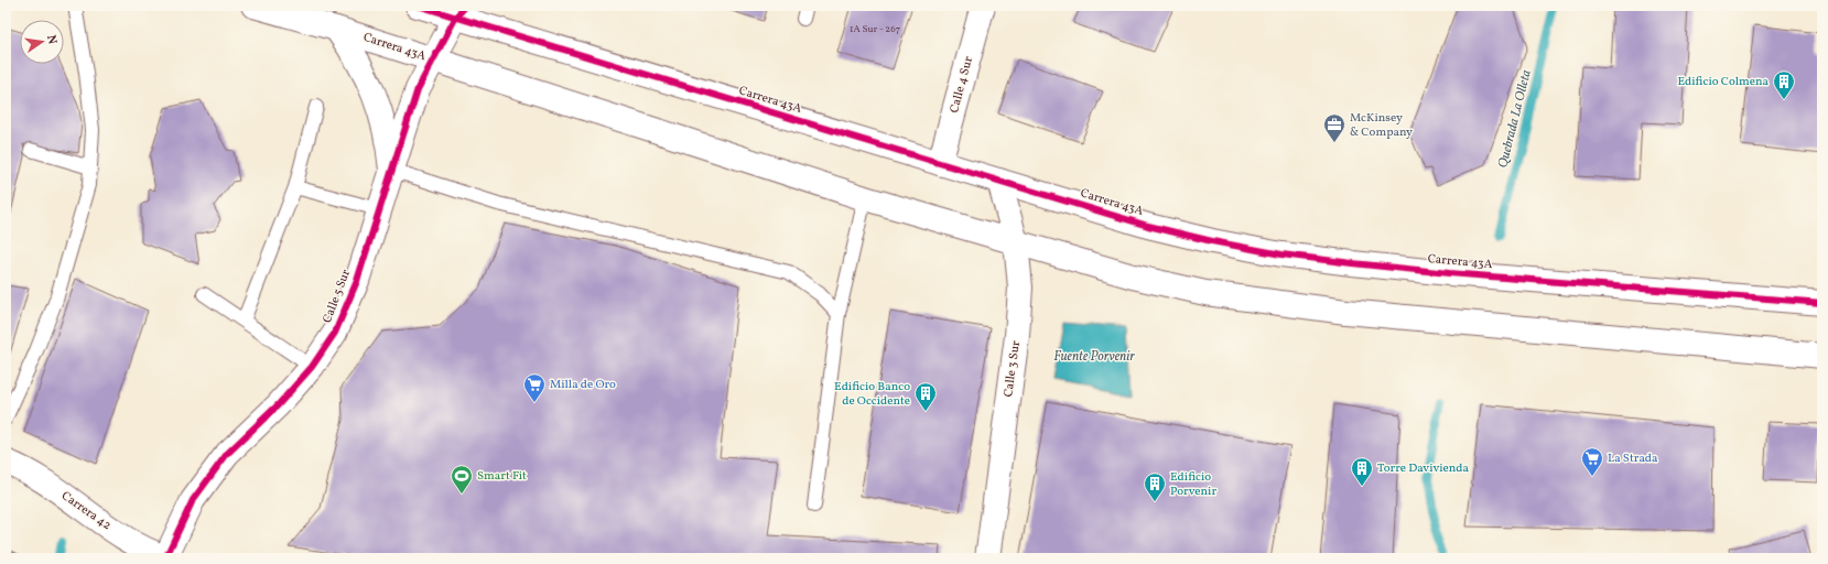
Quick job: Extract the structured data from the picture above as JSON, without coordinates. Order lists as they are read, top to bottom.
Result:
{
  "streets": {
    "main road": [
      "Carrera 43A",
      "Calle 4 Sur",
      "Calle 5 Sur",
      "Calle 3 Sur",
      "Carrera 42"
    ]
  },
  "crossings": [
    ["Carrera 43A", "Calle 4 Sur"],
    ["Carrera 43A", "Calle 5 Sur"],
    ["Carrera 43A", "Calle 3 Sur"],
    ["Calle 5 Sur", "Carrera 42"]
  ],
  "water": ["Quebrada La Olleta", "Fuente Porvenir"],
  "places": {
    "building": [
      "Edificio Colmena",
      "Edificio Banco de Occidente",
      "Torre Davivienda",
      "Edificio Porvenir"
    ],
    "office": ["McKinsey & Company"],
    "supermarket": ["Milla de Oro", "La Strada"],
    "sports": ["Smart Fit"]
  },
  "house_numbers": ["1A Sur - 267"],
  "north": "right"
}
